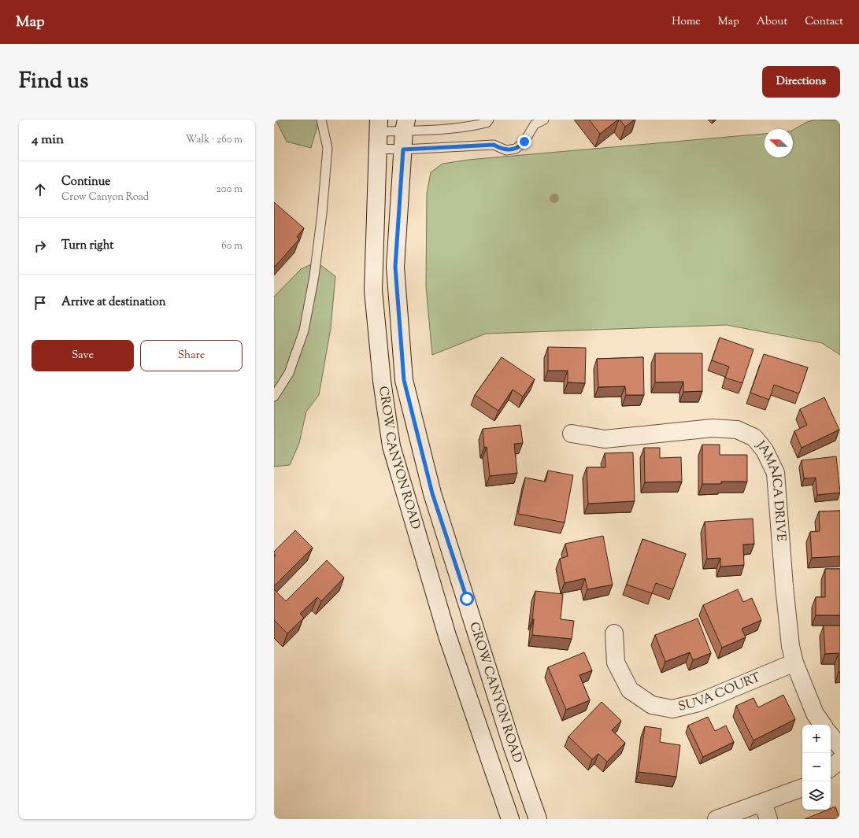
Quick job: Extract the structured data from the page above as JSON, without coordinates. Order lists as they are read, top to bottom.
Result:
{
  "streets": {
    "main road": ["CROW CANYON ROAD", "JAMAICA DRIVE", "SUVA COURT"]
  },
  "crossings": [
    ["JAMAICA DRIVE", "SUVA COURT"]
  ],
  "north": "left",
  "page": {
    "header": "Map",
    "nav": [
      "Home",
      "Map",
      "About",
      "Contact"
    ],
    "title": "Find us",
    "buttons": [
      "Directions",
      ["Save", "Share"]
    ],
    "heading": ["4 min", "Walk · 260 m"],
    "list": [
      ["Continue", "Crow Canyon Road", "200 m"],
      ["Turn right", "60 m"],
      "Arrive at destination"
    ],
    "map_buttons": ["+", "−"]
  }
}
